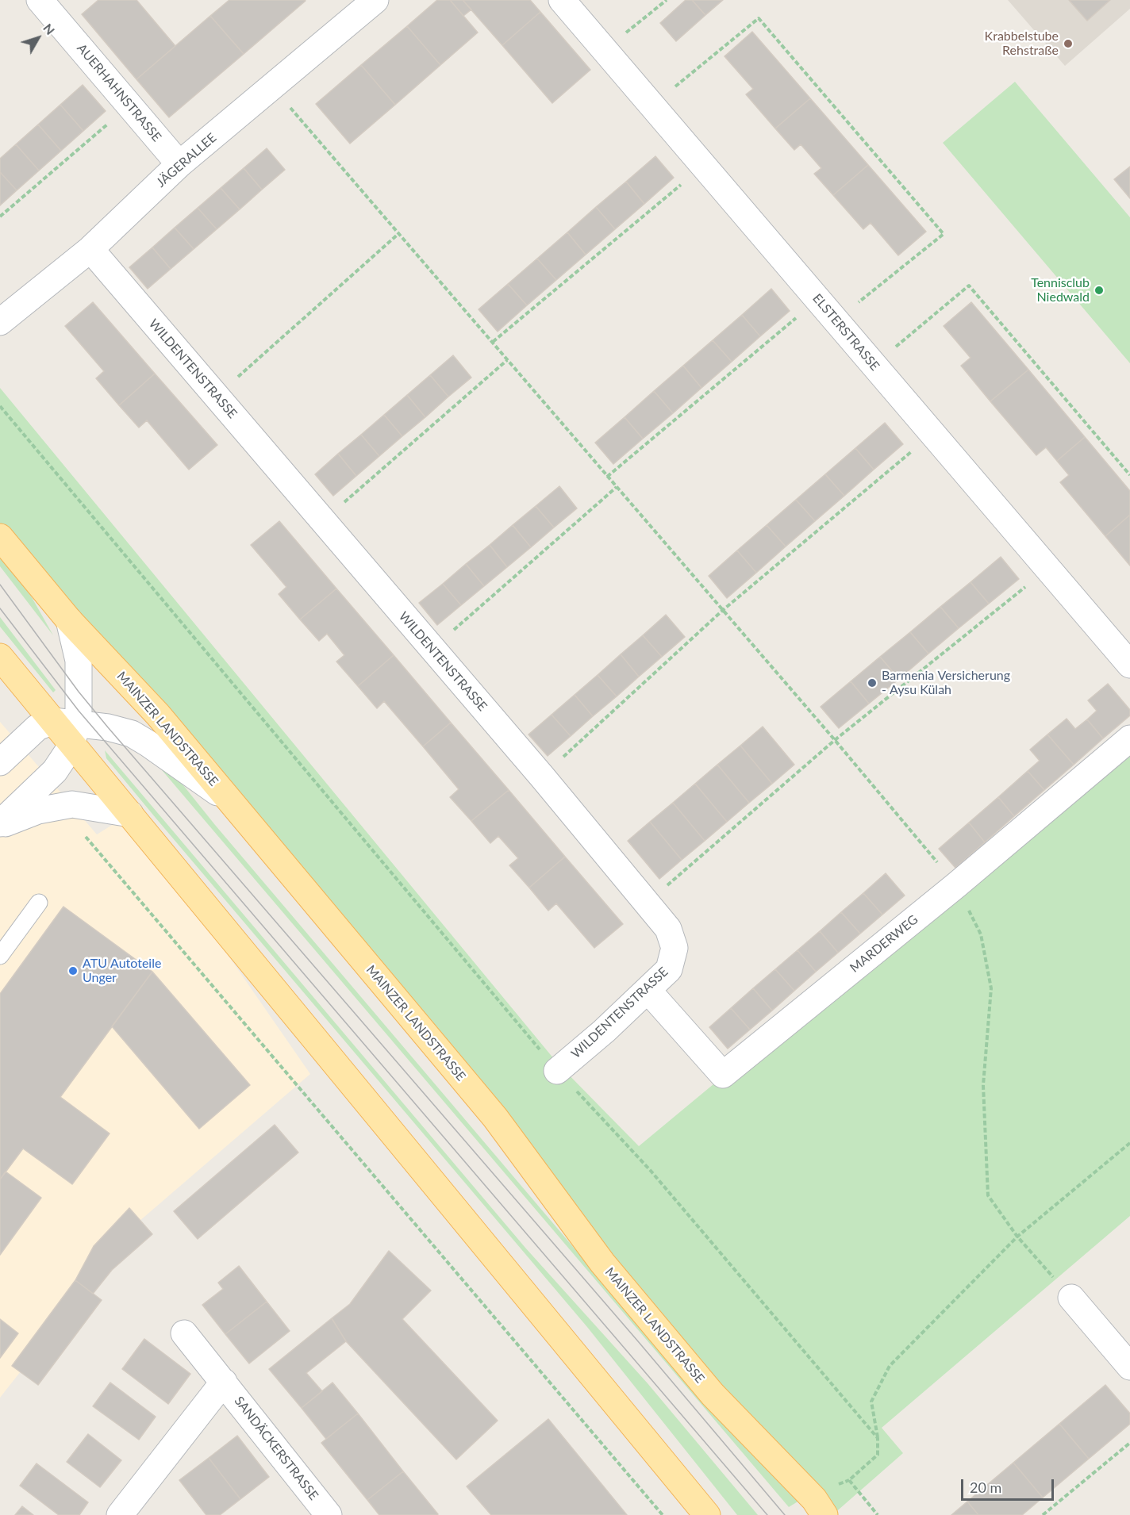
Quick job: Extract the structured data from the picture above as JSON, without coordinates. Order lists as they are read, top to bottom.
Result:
{
  "streets": {
    "main road": ["MAINZER LANDSTRASSE"],
    "street": [
      "AUERHAHNSTRASSE",
      "JÄGERALLEE",
      "ELSTERSTRASSE",
      "WILDENTENSTRASSE",
      "MARDERWEG",
      "SANDÄCKERSTRASSE"
    ]
  },
  "crossings": [
    ["AUERHAHNSTRASSE", "JÄGERALLEE"],
    ["JÄGERALLEE", "WILDENTENSTRASSE"],
    ["WILDENTENSTRASSE", "MARDERWEG"]
  ],
  "places": [
    "Krabbelstube Rehstraße",
    "Tennisclub Niedwald",
    "Barmenia Versicherung - Aysu Külah",
    "ATU Autoteile Unger"
  ],
  "scale_bar": "20 m",
  "north": "top right"
}
